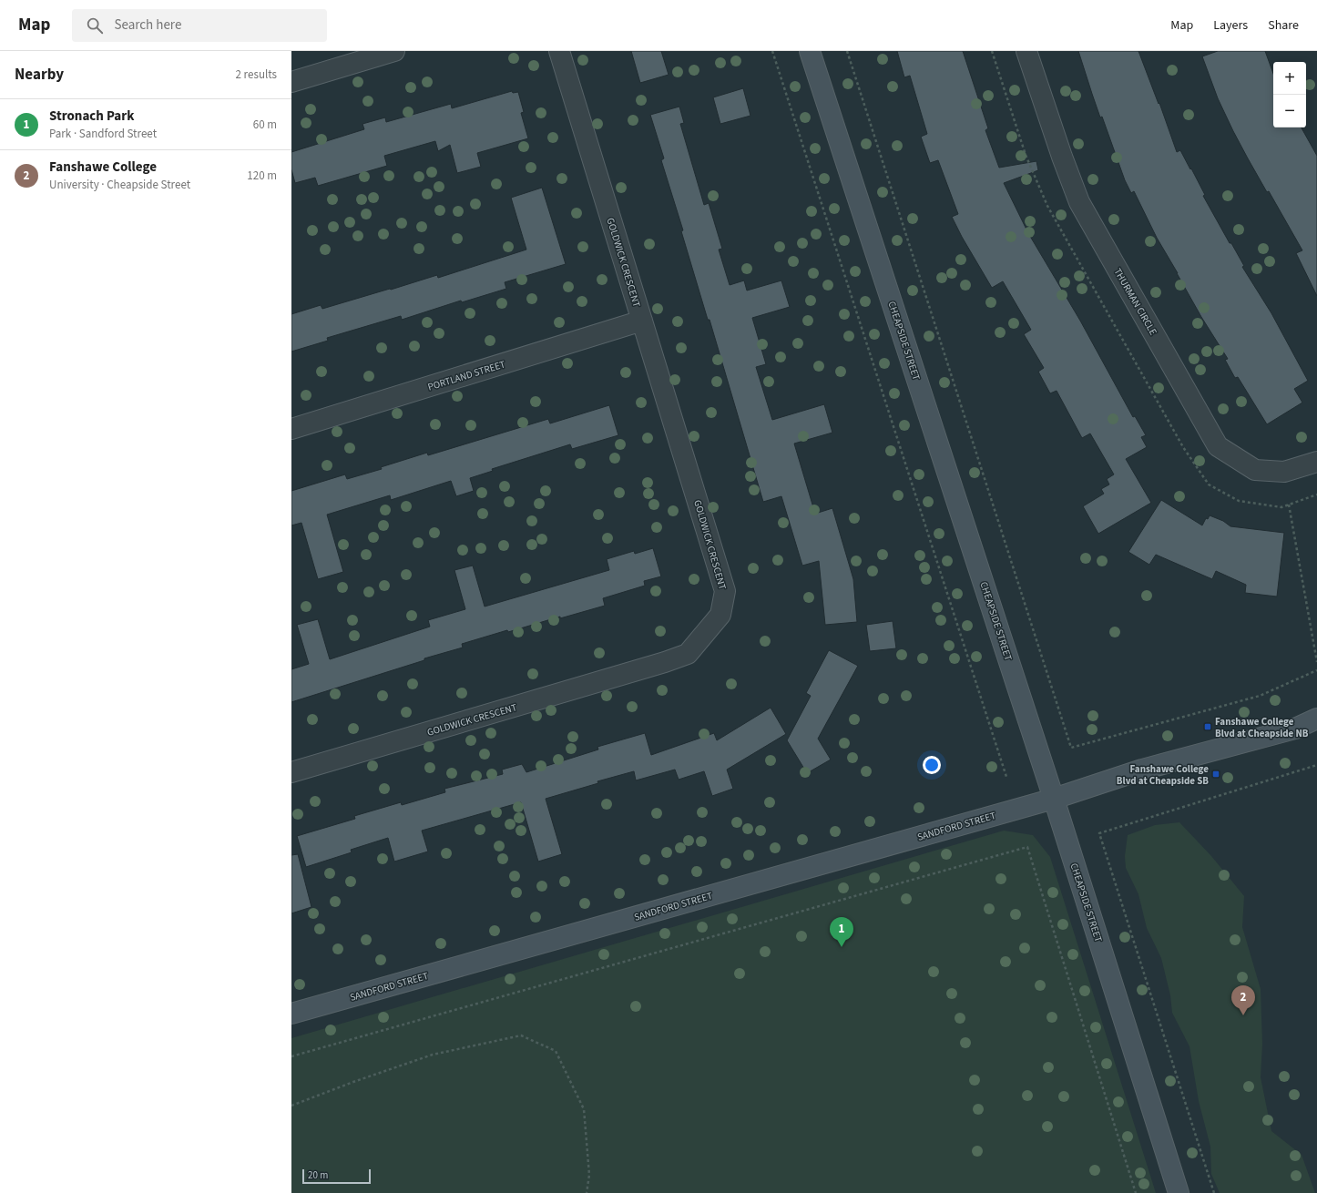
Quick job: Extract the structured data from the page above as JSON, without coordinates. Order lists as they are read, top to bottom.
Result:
{
  "streets": {
    "street": [
      "GOLDWICK CRESCENT",
      "THURMAN CIRCLE",
      "CHEAPSIDE STREET",
      "PORTLAND STREET",
      "SANDFORD STREET"
    ]
  },
  "crossings": [
    ["GOLDWICK CRESCENT", "PORTLAND STREET"],
    ["CHEAPSIDE STREET", "SANDFORD STREET"]
  ],
  "places": {
    "transit": ["Fanshawe College Blvd at Cheapside NB", "Fanshawe College Blvd at Cheapside SB"]
  },
  "scale_bar": "20 m",
  "page": {
    "header": "Map",
    "search": "Search here",
    "nav": ["Map", "Layers", "Share"],
    "heading": ["Nearby", "2 results"],
    "map_buttons": ["+", "−"],
    "list": [
      {
        "mark": "1",
        "name": "Stronach Park",
        "note": "Park · Sandford Street",
        "value": "60 m"
      },
      {
        "mark": "2",
        "name": "Fanshawe College",
        "note": "University · Cheapside Street",
        "value": "120 m"
      }
    ],
    "pins": ["1", "2"],
    "scale": "20 m"
  }
}
